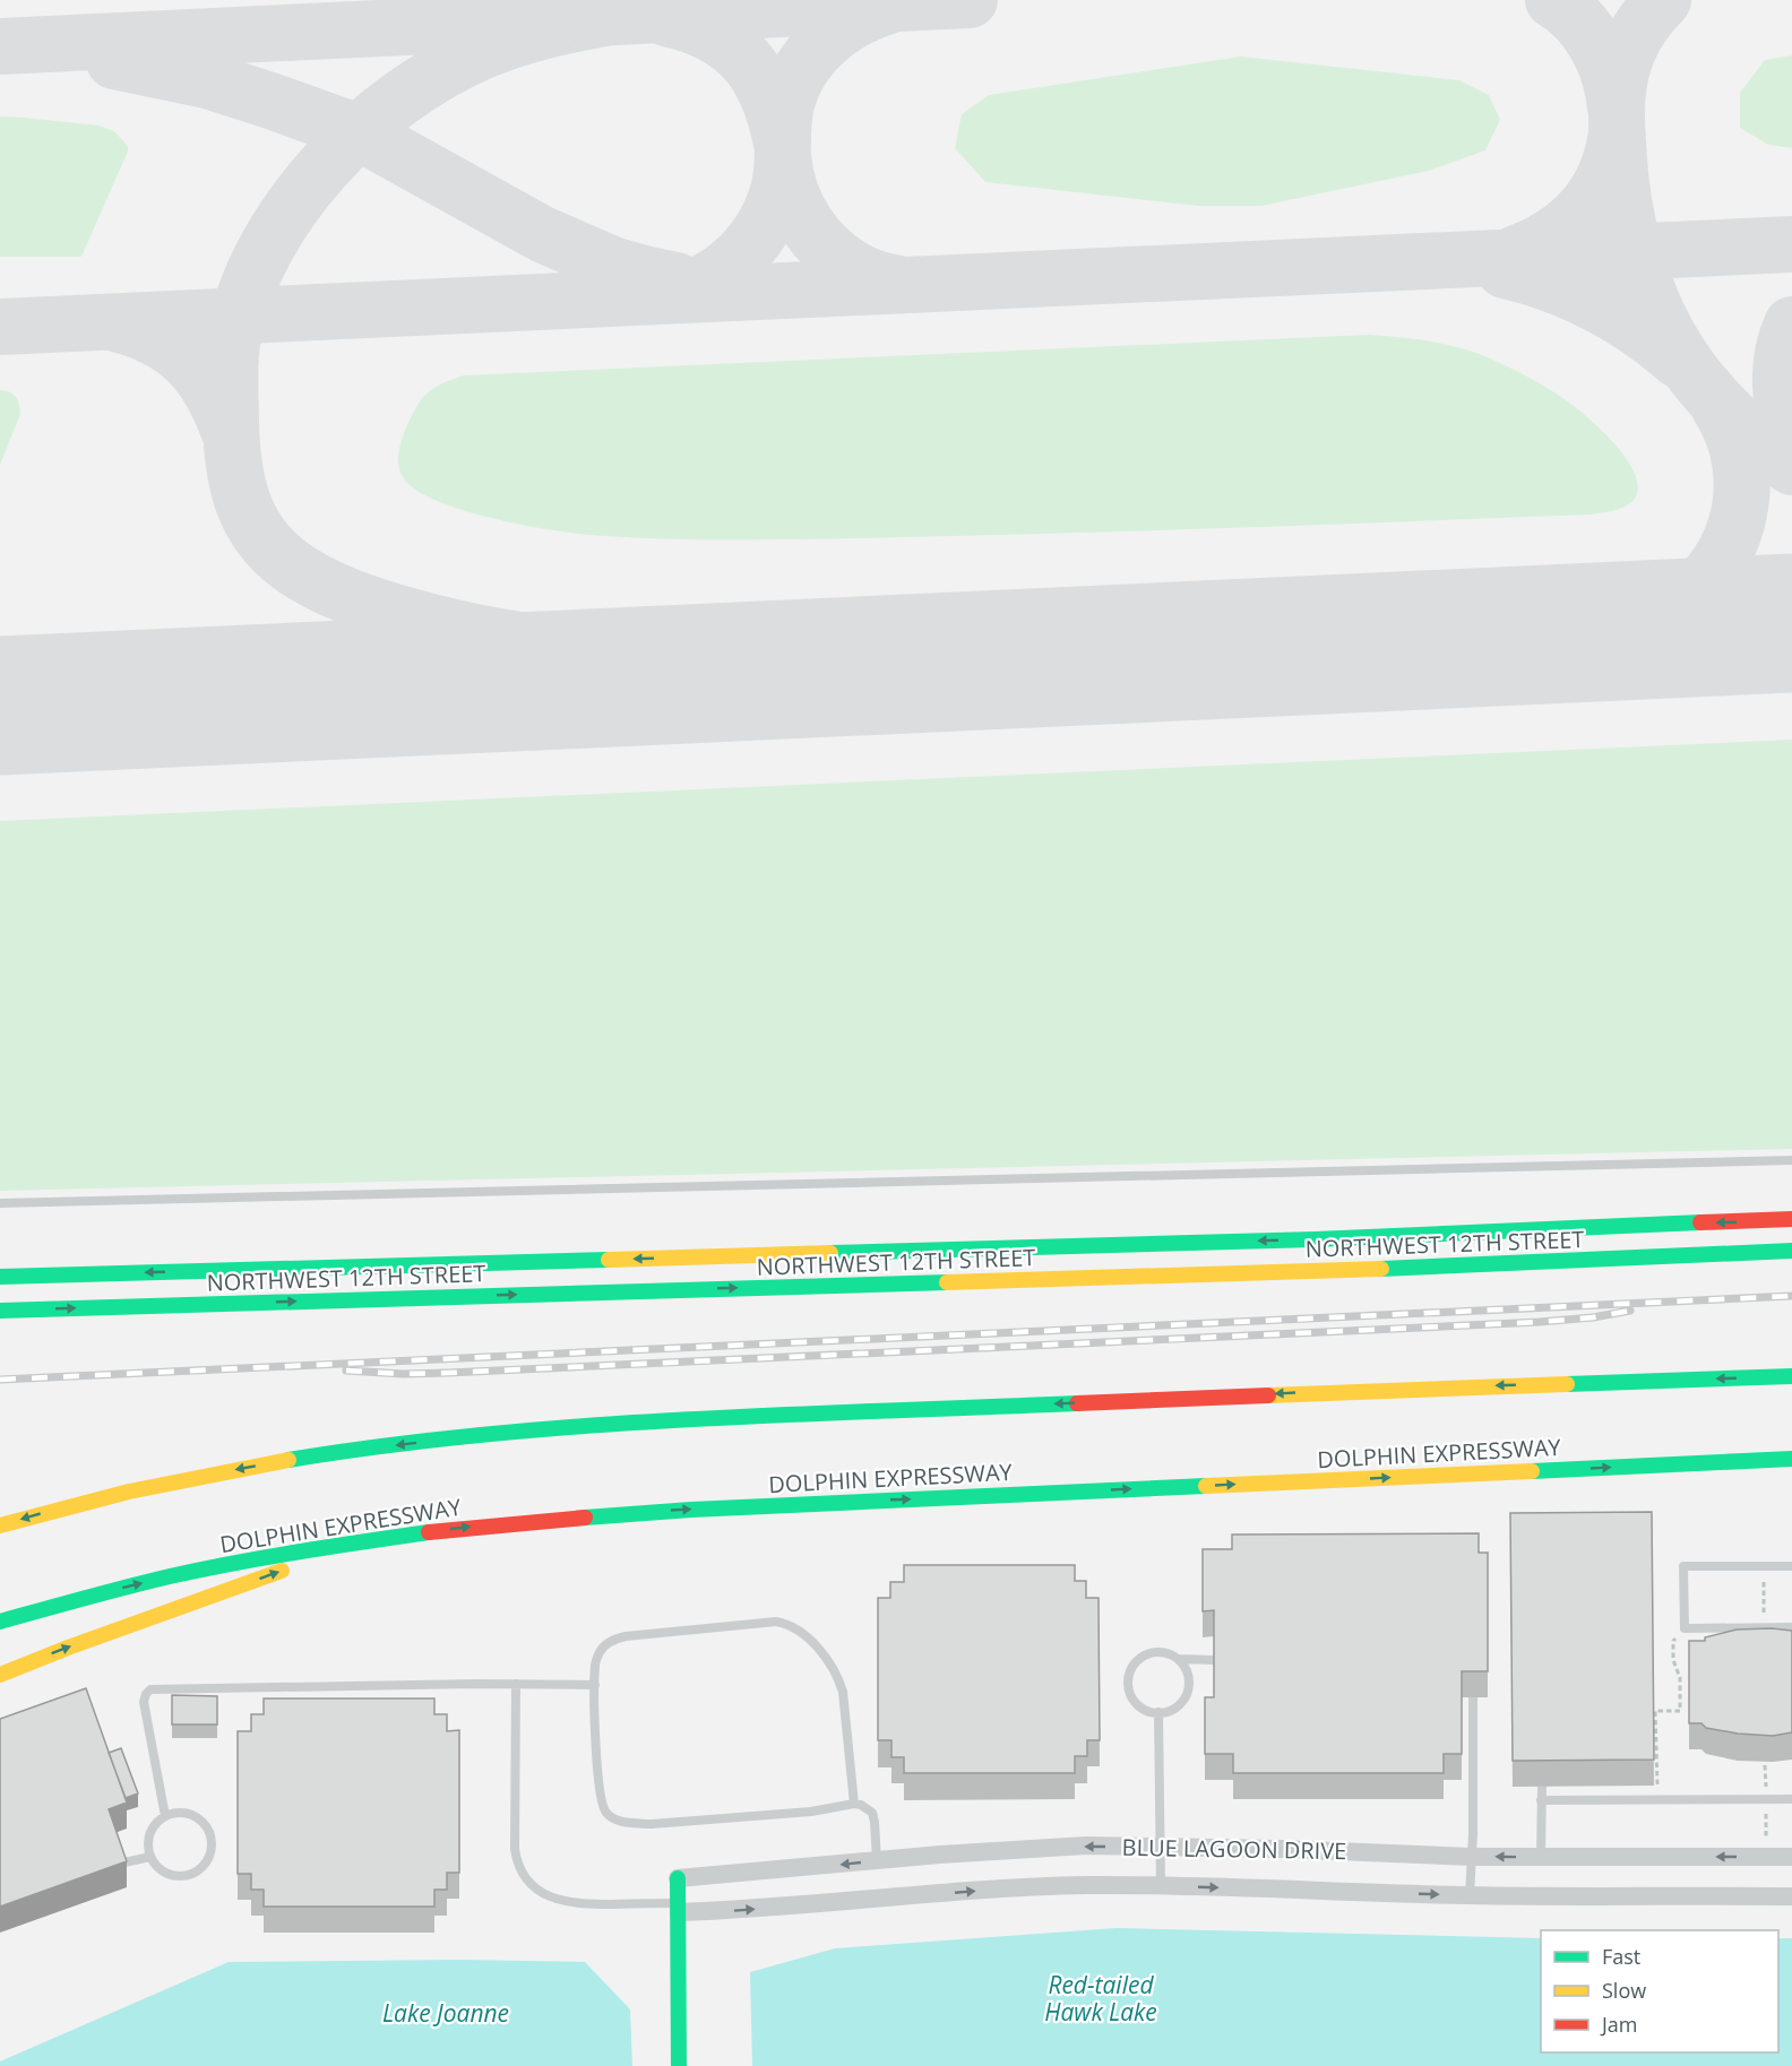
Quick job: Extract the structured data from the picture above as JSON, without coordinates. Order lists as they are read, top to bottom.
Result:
{
  "streets": {
    "main road": ["NORTHWEST 12TH STREET", "DOLPHIN EXPRESSWAY"],
    "street": ["BLUE LAGOON DRIVE"]
  },
  "water": ["Red-tailed Hawk Lake", "Lake Joanne"],
  "legend": ["Fast", "Slow", "Jam"]
}
